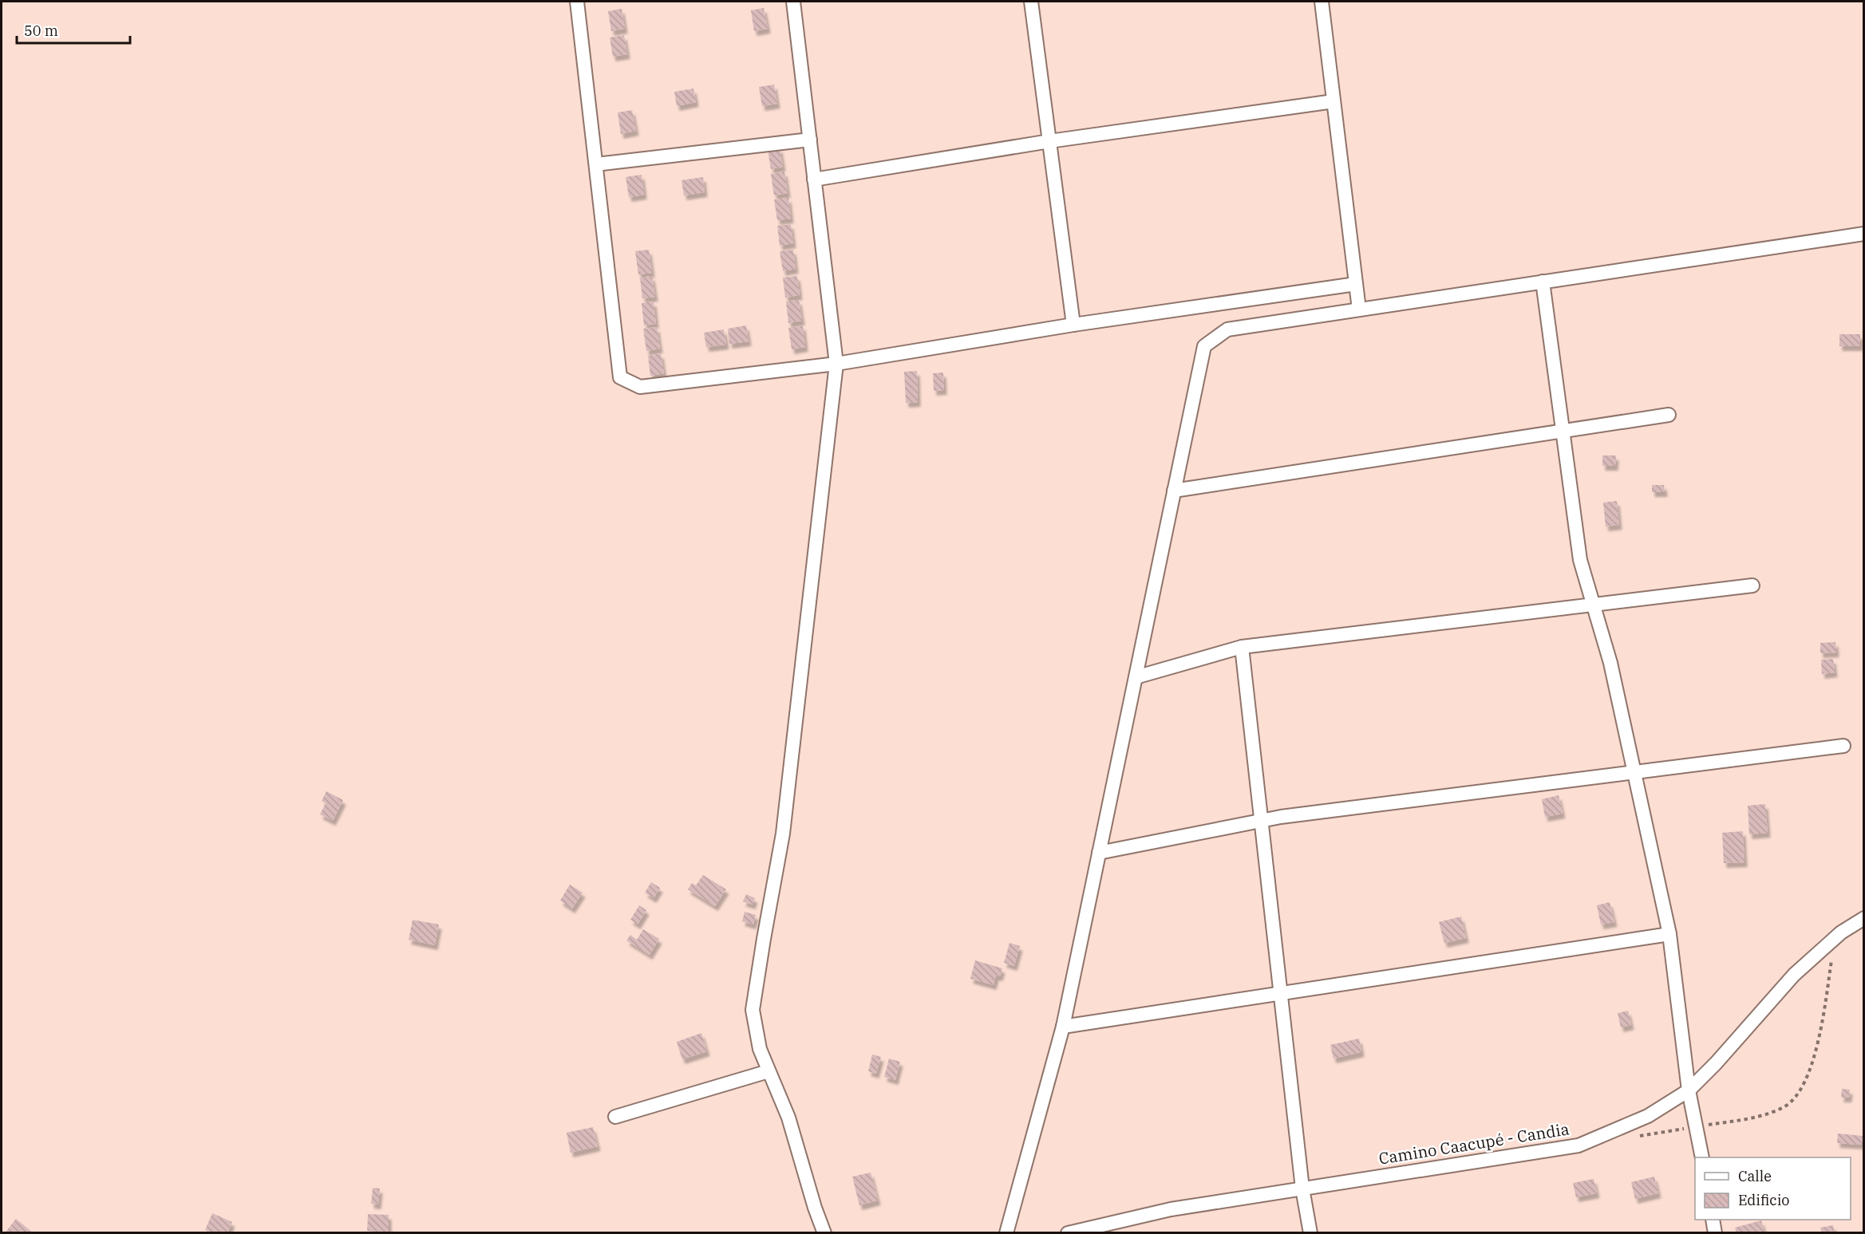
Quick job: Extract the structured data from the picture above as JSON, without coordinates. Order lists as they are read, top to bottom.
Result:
{
  "streets": {
    "street": ["Camino Caacupé - Candia"]
  },
  "legend": ["Calle", "Edificio"],
  "scale_bar": "50 m"
}
